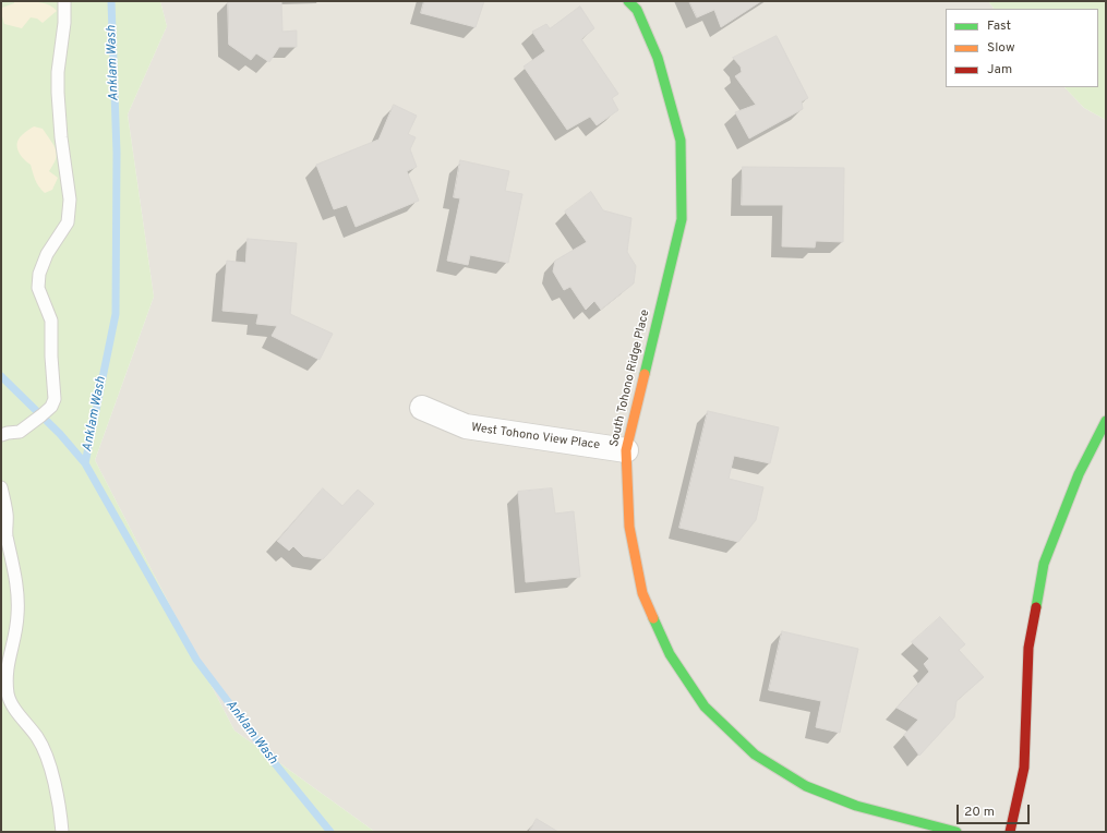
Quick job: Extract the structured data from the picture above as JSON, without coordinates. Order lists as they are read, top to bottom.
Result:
{
  "streets": {
    "street": ["South Tohono Ridge Place", "West Tohono View Place"]
  },
  "crossings": [
    ["South Tohono Ridge Place", "West Tohono View Place"]
  ],
  "water": ["Anklam Wash"],
  "legend": ["Fast", "Slow", "Jam"],
  "scale_bar": "20 m"
}
